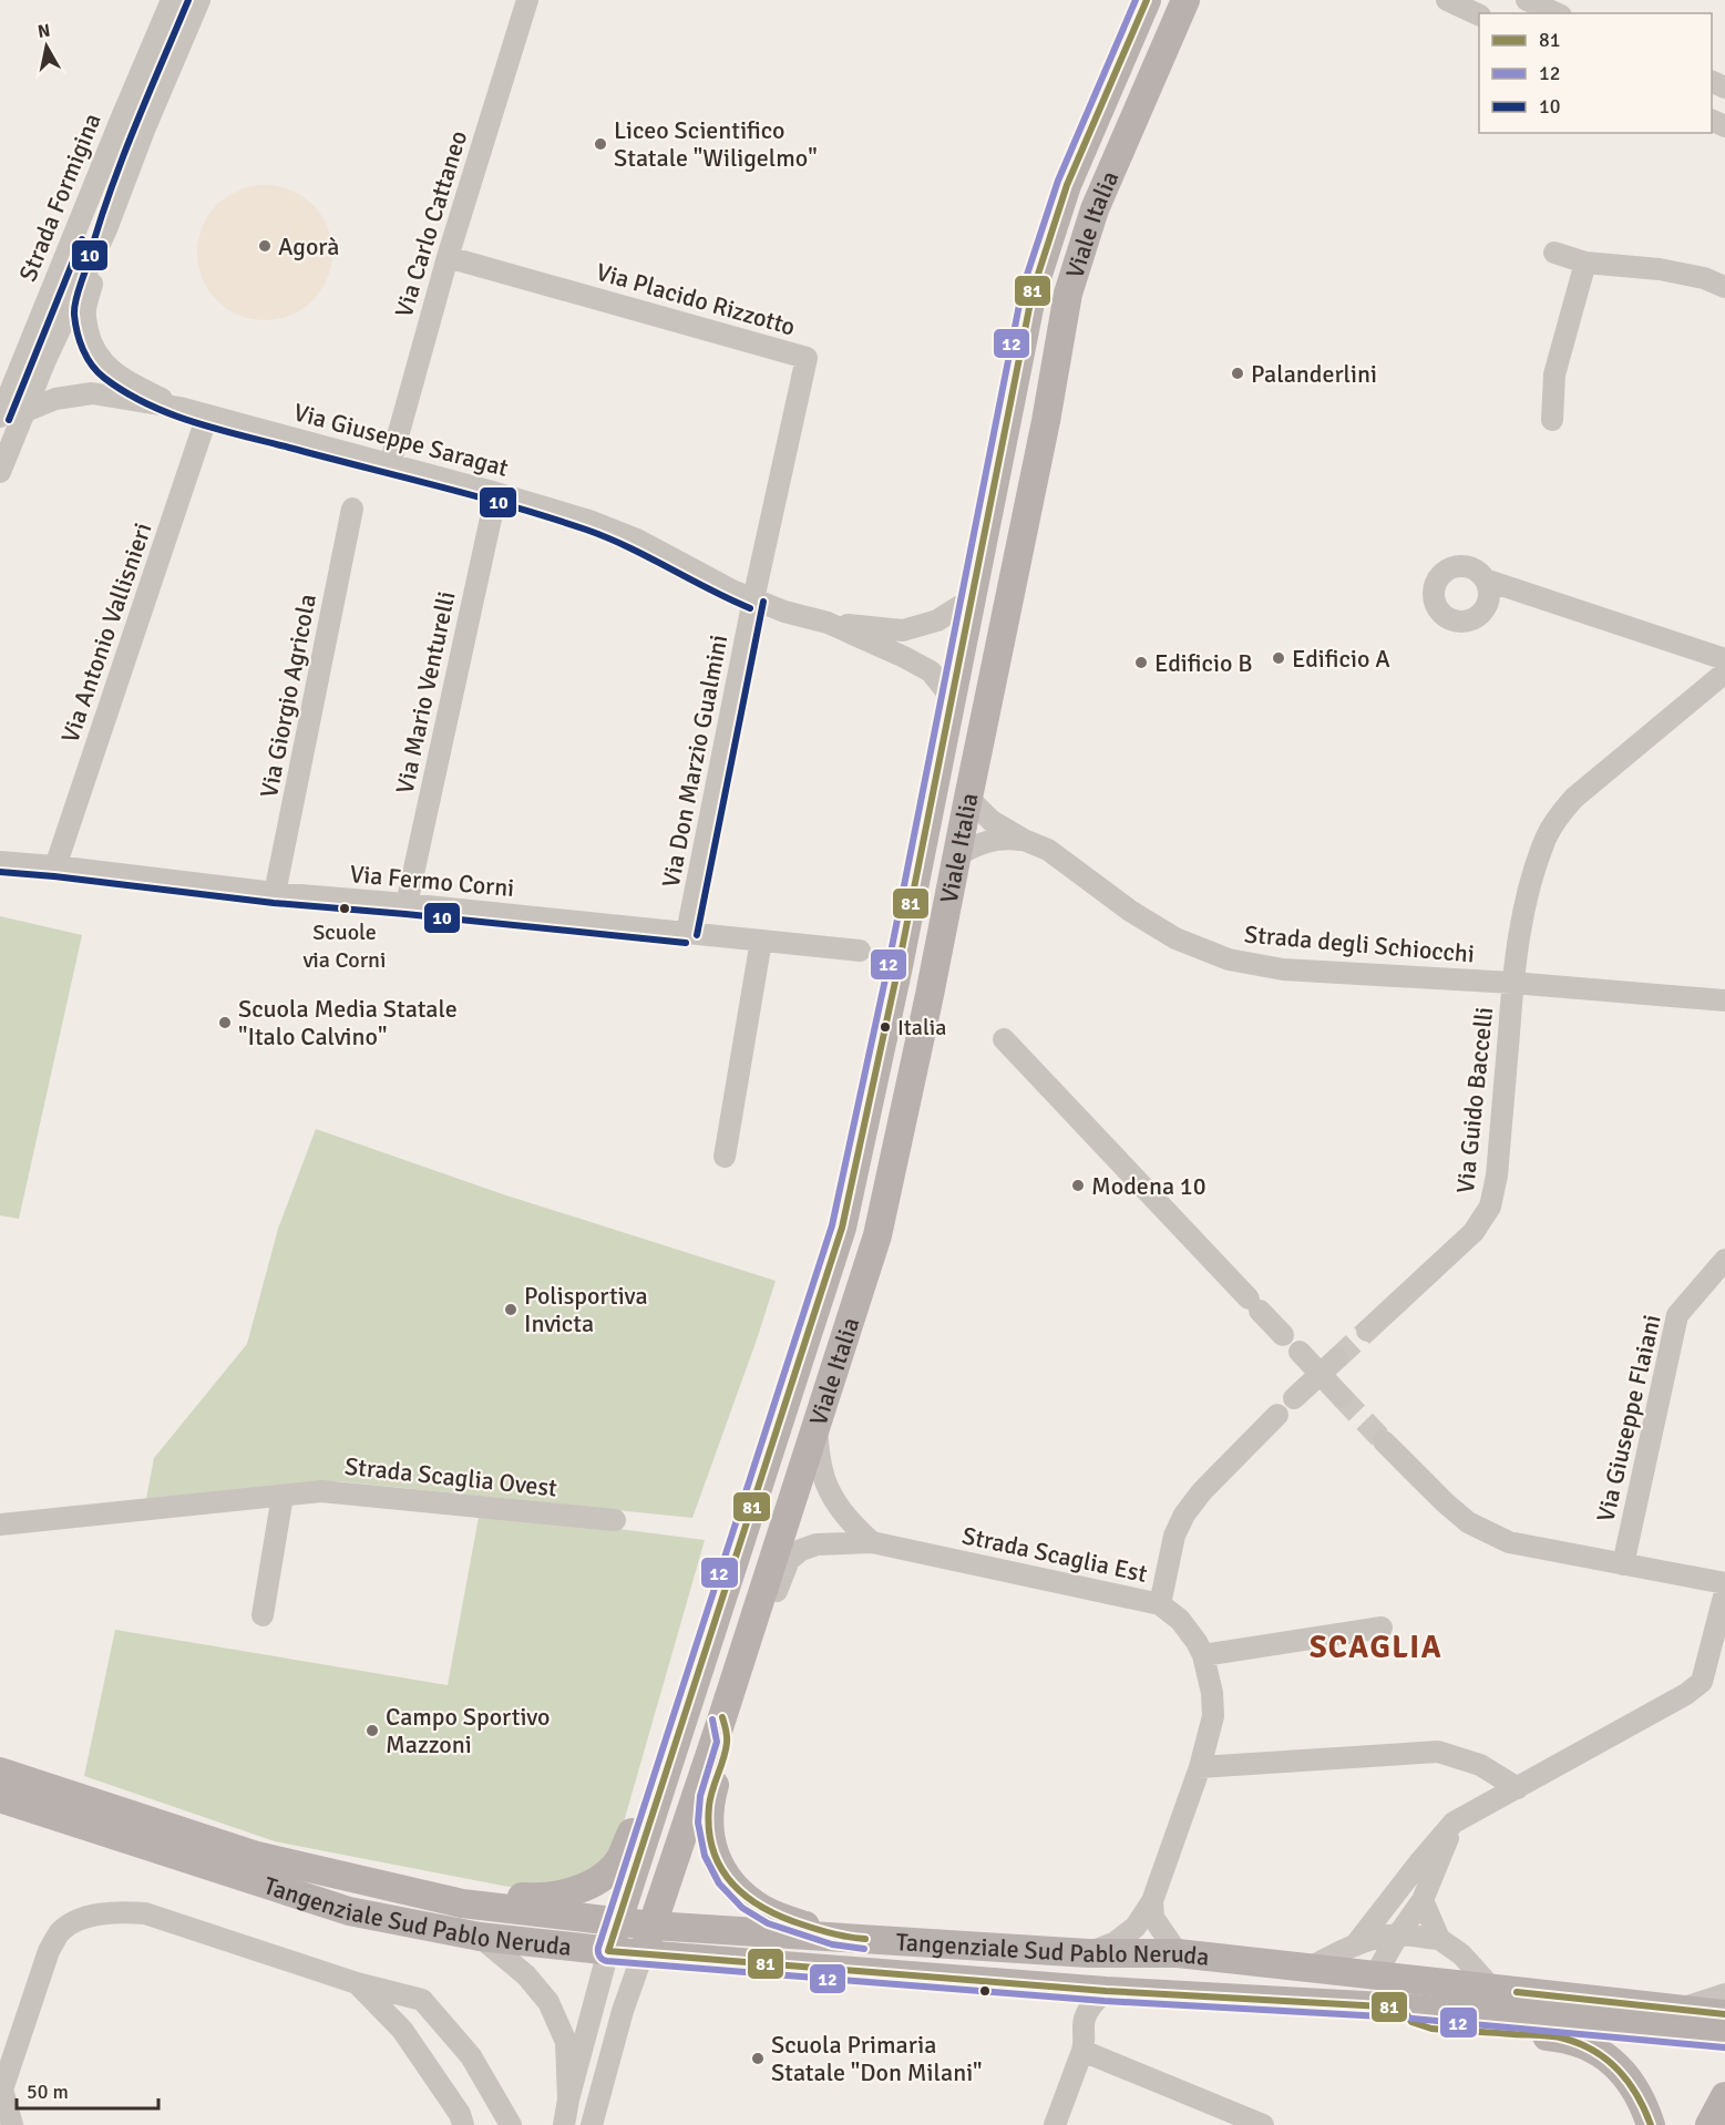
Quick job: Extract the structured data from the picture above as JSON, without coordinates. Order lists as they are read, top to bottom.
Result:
{
  "streets": {
    "main road": ["Viale Italia", "Tangenziale Sud Pablo Neruda"],
    "street": [
      "Strada Formigina",
      "Via Carlo Cattaneo",
      "Via Placido Rizzotto",
      "Via Giuseppe Saragat",
      "Via Antonio Vallisnieri",
      "Via Mario Venturelli",
      "Via Giorgio Agricola",
      "Via Don Marzio Gualmini",
      "Via Fermo Corni",
      "Strada degli Schiocchi",
      "Via Guido Baccelli",
      "Via Giuseppe Flaiani",
      "Strada Scaglia Ovest",
      "Strada Scaglia Est"
    ]
  },
  "crossings": [
    ["Strada Formigina", "Via Giuseppe Saragat"],
    ["Via Carlo Cattaneo", "Via Placido Rizzotto"],
    ["Via Carlo Cattaneo", "Via Giuseppe Saragat"],
    ["Viale Italia", "Via Giuseppe Saragat"],
    ["Viale Italia", "Strada degli Schiocchi"],
    ["Viale Italia", "Strada Scaglia Est"],
    ["Viale Italia", "Tangenziale Sud Pablo Neruda"],
    ["Via Placido Rizzotto", "Via Giuseppe Saragat"],
    ["Via Placido Rizzotto", "Via Don Marzio Gualmini"],
    ["Via Giuseppe Saragat", "Via Antonio Vallisnieri"],
    ["Via Giuseppe Saragat", "Via Mario Venturelli"],
    ["Via Giuseppe Saragat", "Via Don Marzio Gualmini"],
    ["Via Antonio Vallisnieri", "Via Fermo Corni"],
    ["Via Mario Venturelli", "Via Fermo Corni"],
    ["Via Giorgio Agricola", "Via Fermo Corni"],
    ["Via Don Marzio Gualmini", "Via Fermo Corni"],
    ["Strada degli Schiocchi", "Via Guido Baccelli"],
    ["Strada Scaglia Est", "Tangenziale Sud Pablo Neruda"]
  ],
  "districts": ["SCAGLIA"],
  "places": [
    "Liceo Scientifico Statale \"Wiligelmo\"",
    "Agorà",
    "Palanderlini",
    "Edificio A",
    "Edificio B",
    "Scuole via Corni",
    "Scuola Media Statale \"Italo Calvino\"",
    "Italia",
    "Modena 10",
    "Polisportiva Invicta",
    "Campo Sportivo Mazzoni",
    "Scuola Primaria Statale \"Don Milani\""
  ],
  "lines": ["transit line 81", "transit line 12", "transit line 10"],
  "legend": ["81", "12", "10"],
  "scale_bar": "50 m",
  "north": "top"
}
